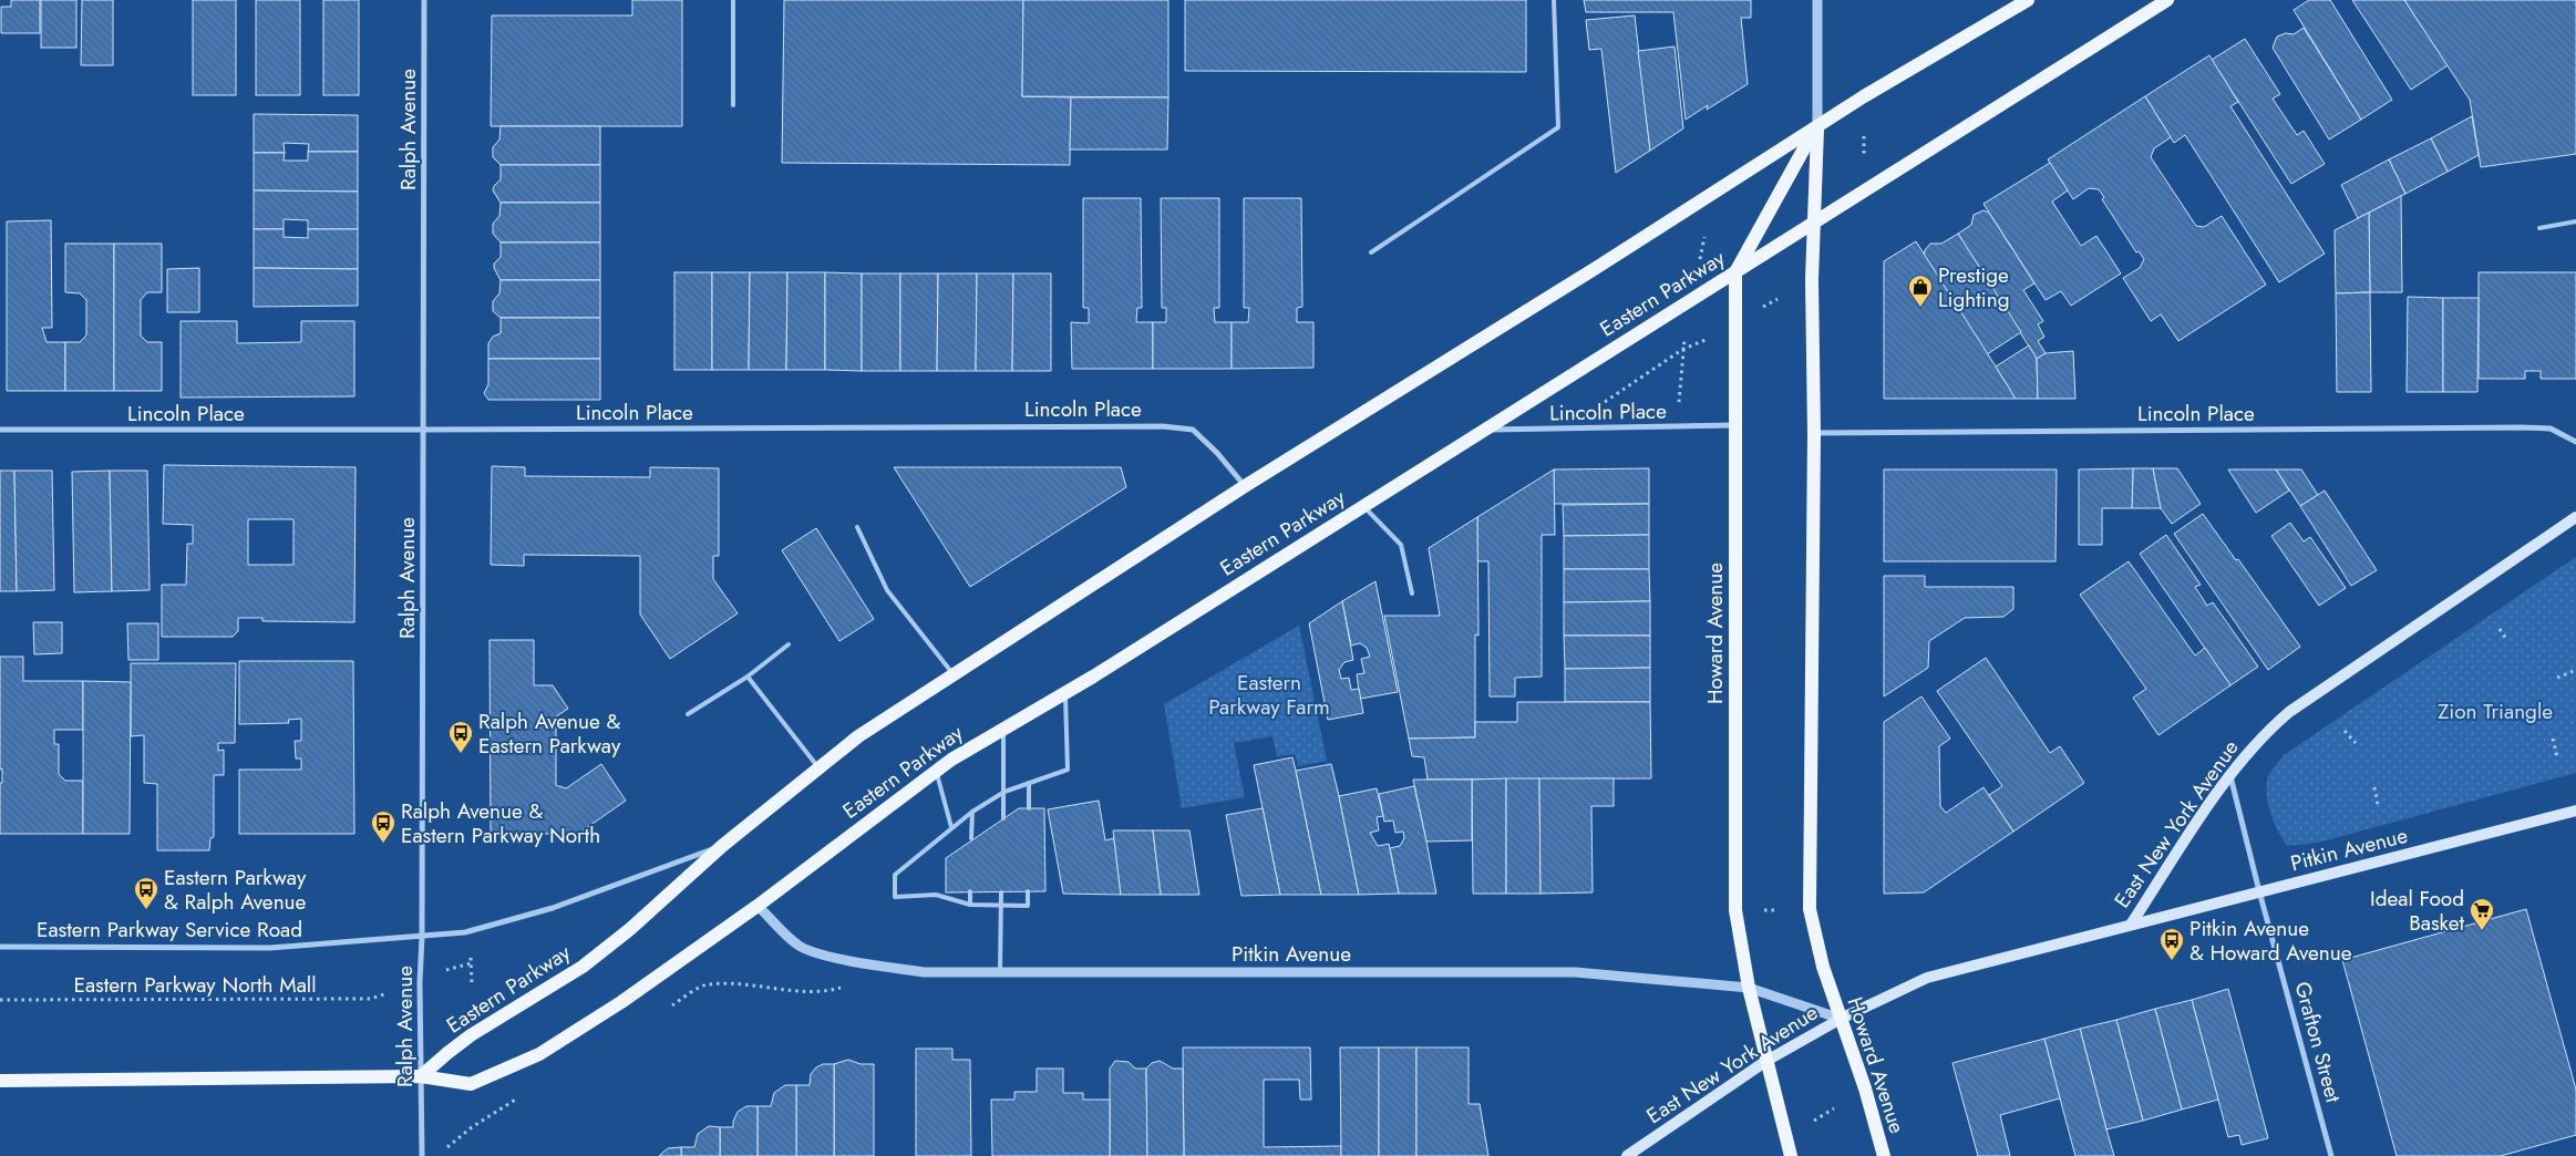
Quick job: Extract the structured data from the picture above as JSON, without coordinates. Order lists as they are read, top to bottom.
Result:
{
  "streets": {
    "main road": [
      "Eastern Parkway",
      "Howard Avenue",
      "East New York Avenue",
      "Pitkin Avenue"
    ],
    "street": [
      "Ralph Avenue",
      "Lincoln Place",
      "Eastern Parkway Service Road",
      "Grafton Street"
    ],
    "path": ["Eastern Parkway North Mall"]
  },
  "crossings": [
    ["Ralph Avenue", "Eastern Parkway"],
    ["Ralph Avenue", "Lincoln Place"],
    ["Ralph Avenue", "Eastern Parkway Service Road"],
    ["Eastern Parkway", "Lincoln Place"],
    ["Eastern Parkway", "Howard Avenue"],
    ["Eastern Parkway", "Pitkin Avenue"],
    ["Eastern Parkway", "Eastern Parkway Service Road"],
    ["Lincoln Place", "Howard Avenue"],
    ["Howard Avenue", "East New York Avenue"],
    ["Howard Avenue", "Pitkin Avenue"],
    ["East New York Avenue", "Pitkin Avenue"],
    ["East New York Avenue", "Grafton Street"],
    ["Pitkin Avenue", "Grafton Street"]
  ],
  "parks": ["Eastern Parkway Farm", "Zion Triangle"],
  "places": {
    "shop": ["Prestige Lighting"],
    "bus stop": [
      "Ralph Avenue & Eastern Parkway",
      "Ralph Avenue & Eastern Parkway North",
      "Eastern Parkway & Ralph Avenue",
      "Pitkin Avenue & Howard Avenue"
    ],
    "supermarket": ["Ideal Food Basket"]
  }
}
